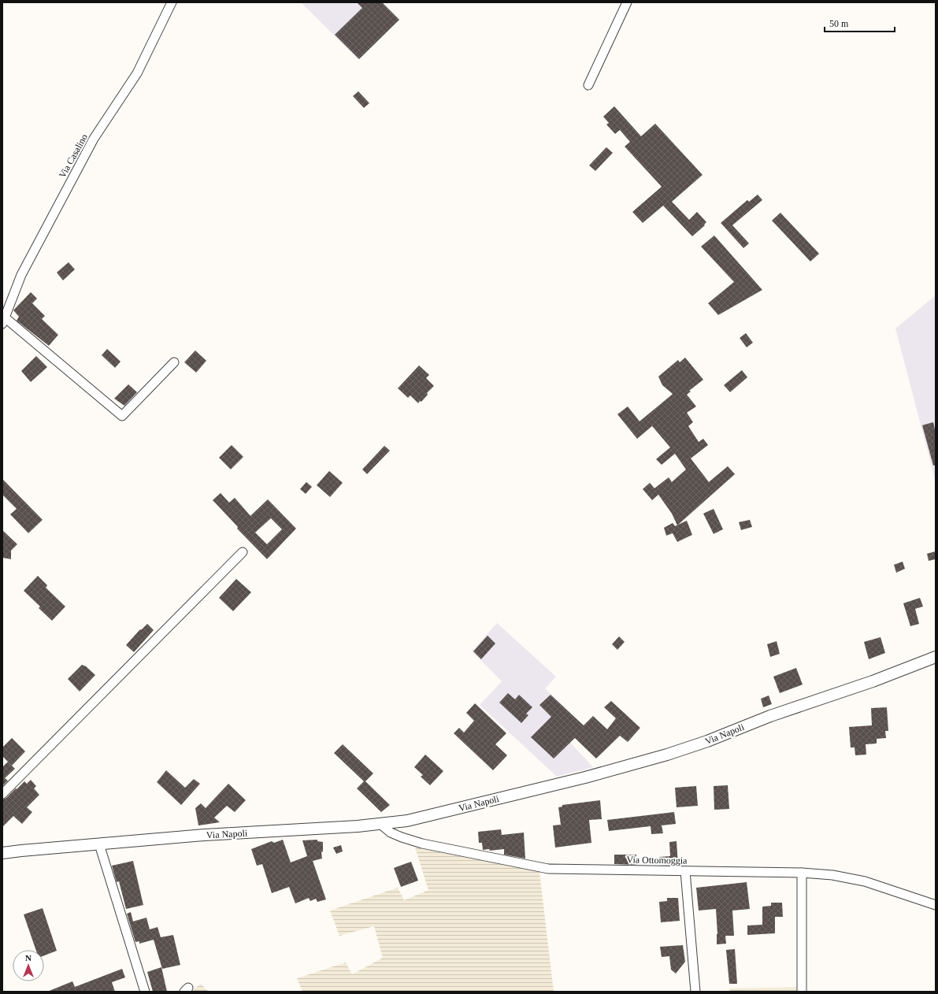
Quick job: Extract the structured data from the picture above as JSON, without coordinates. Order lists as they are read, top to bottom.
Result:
{
  "streets": {
    "street": ["Via Casalino", "Via Napoli", "Via Ottomoggia"]
  },
  "crossings": [
    ["Via Napoli", "Via Ottomoggia"]
  ],
  "scale_bar": "50 m",
  "north": "top"
}
